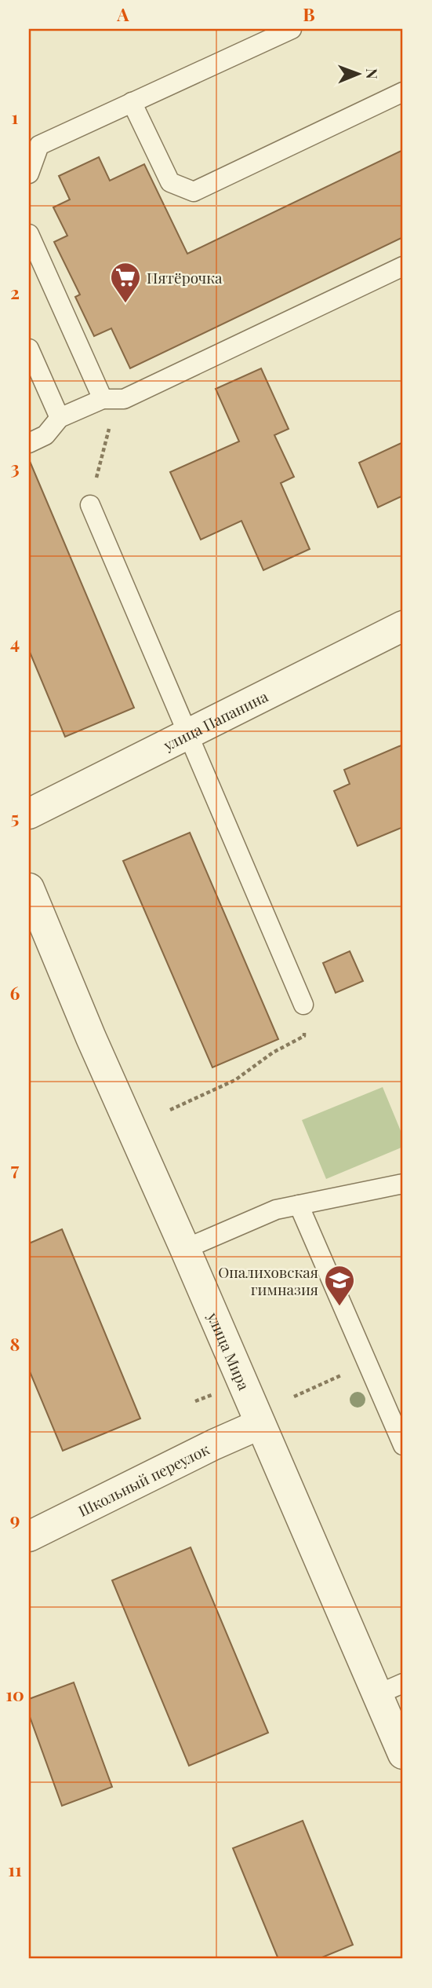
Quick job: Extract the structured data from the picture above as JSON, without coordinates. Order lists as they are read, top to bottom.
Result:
{
  "streets": {
    "street": ["улица Папанина", "улица Мира", "Школьный переулок"]
  },
  "crossings": [
    ["улица Мира", "Школьный переулок"]
  ],
  "places": {
    "supermarket": ["Пятёрочка"],
    "school or university": ["Опалиховская гимназия"]
  },
  "north": "right",
  "grid": {
    "columns": ["A", "B"],
    "rows": [
      "1",
      "2",
      "3",
      "4",
      "5",
      "6",
      "7",
      "8",
      "9",
      "10",
      "11"
    ]
  }
}
